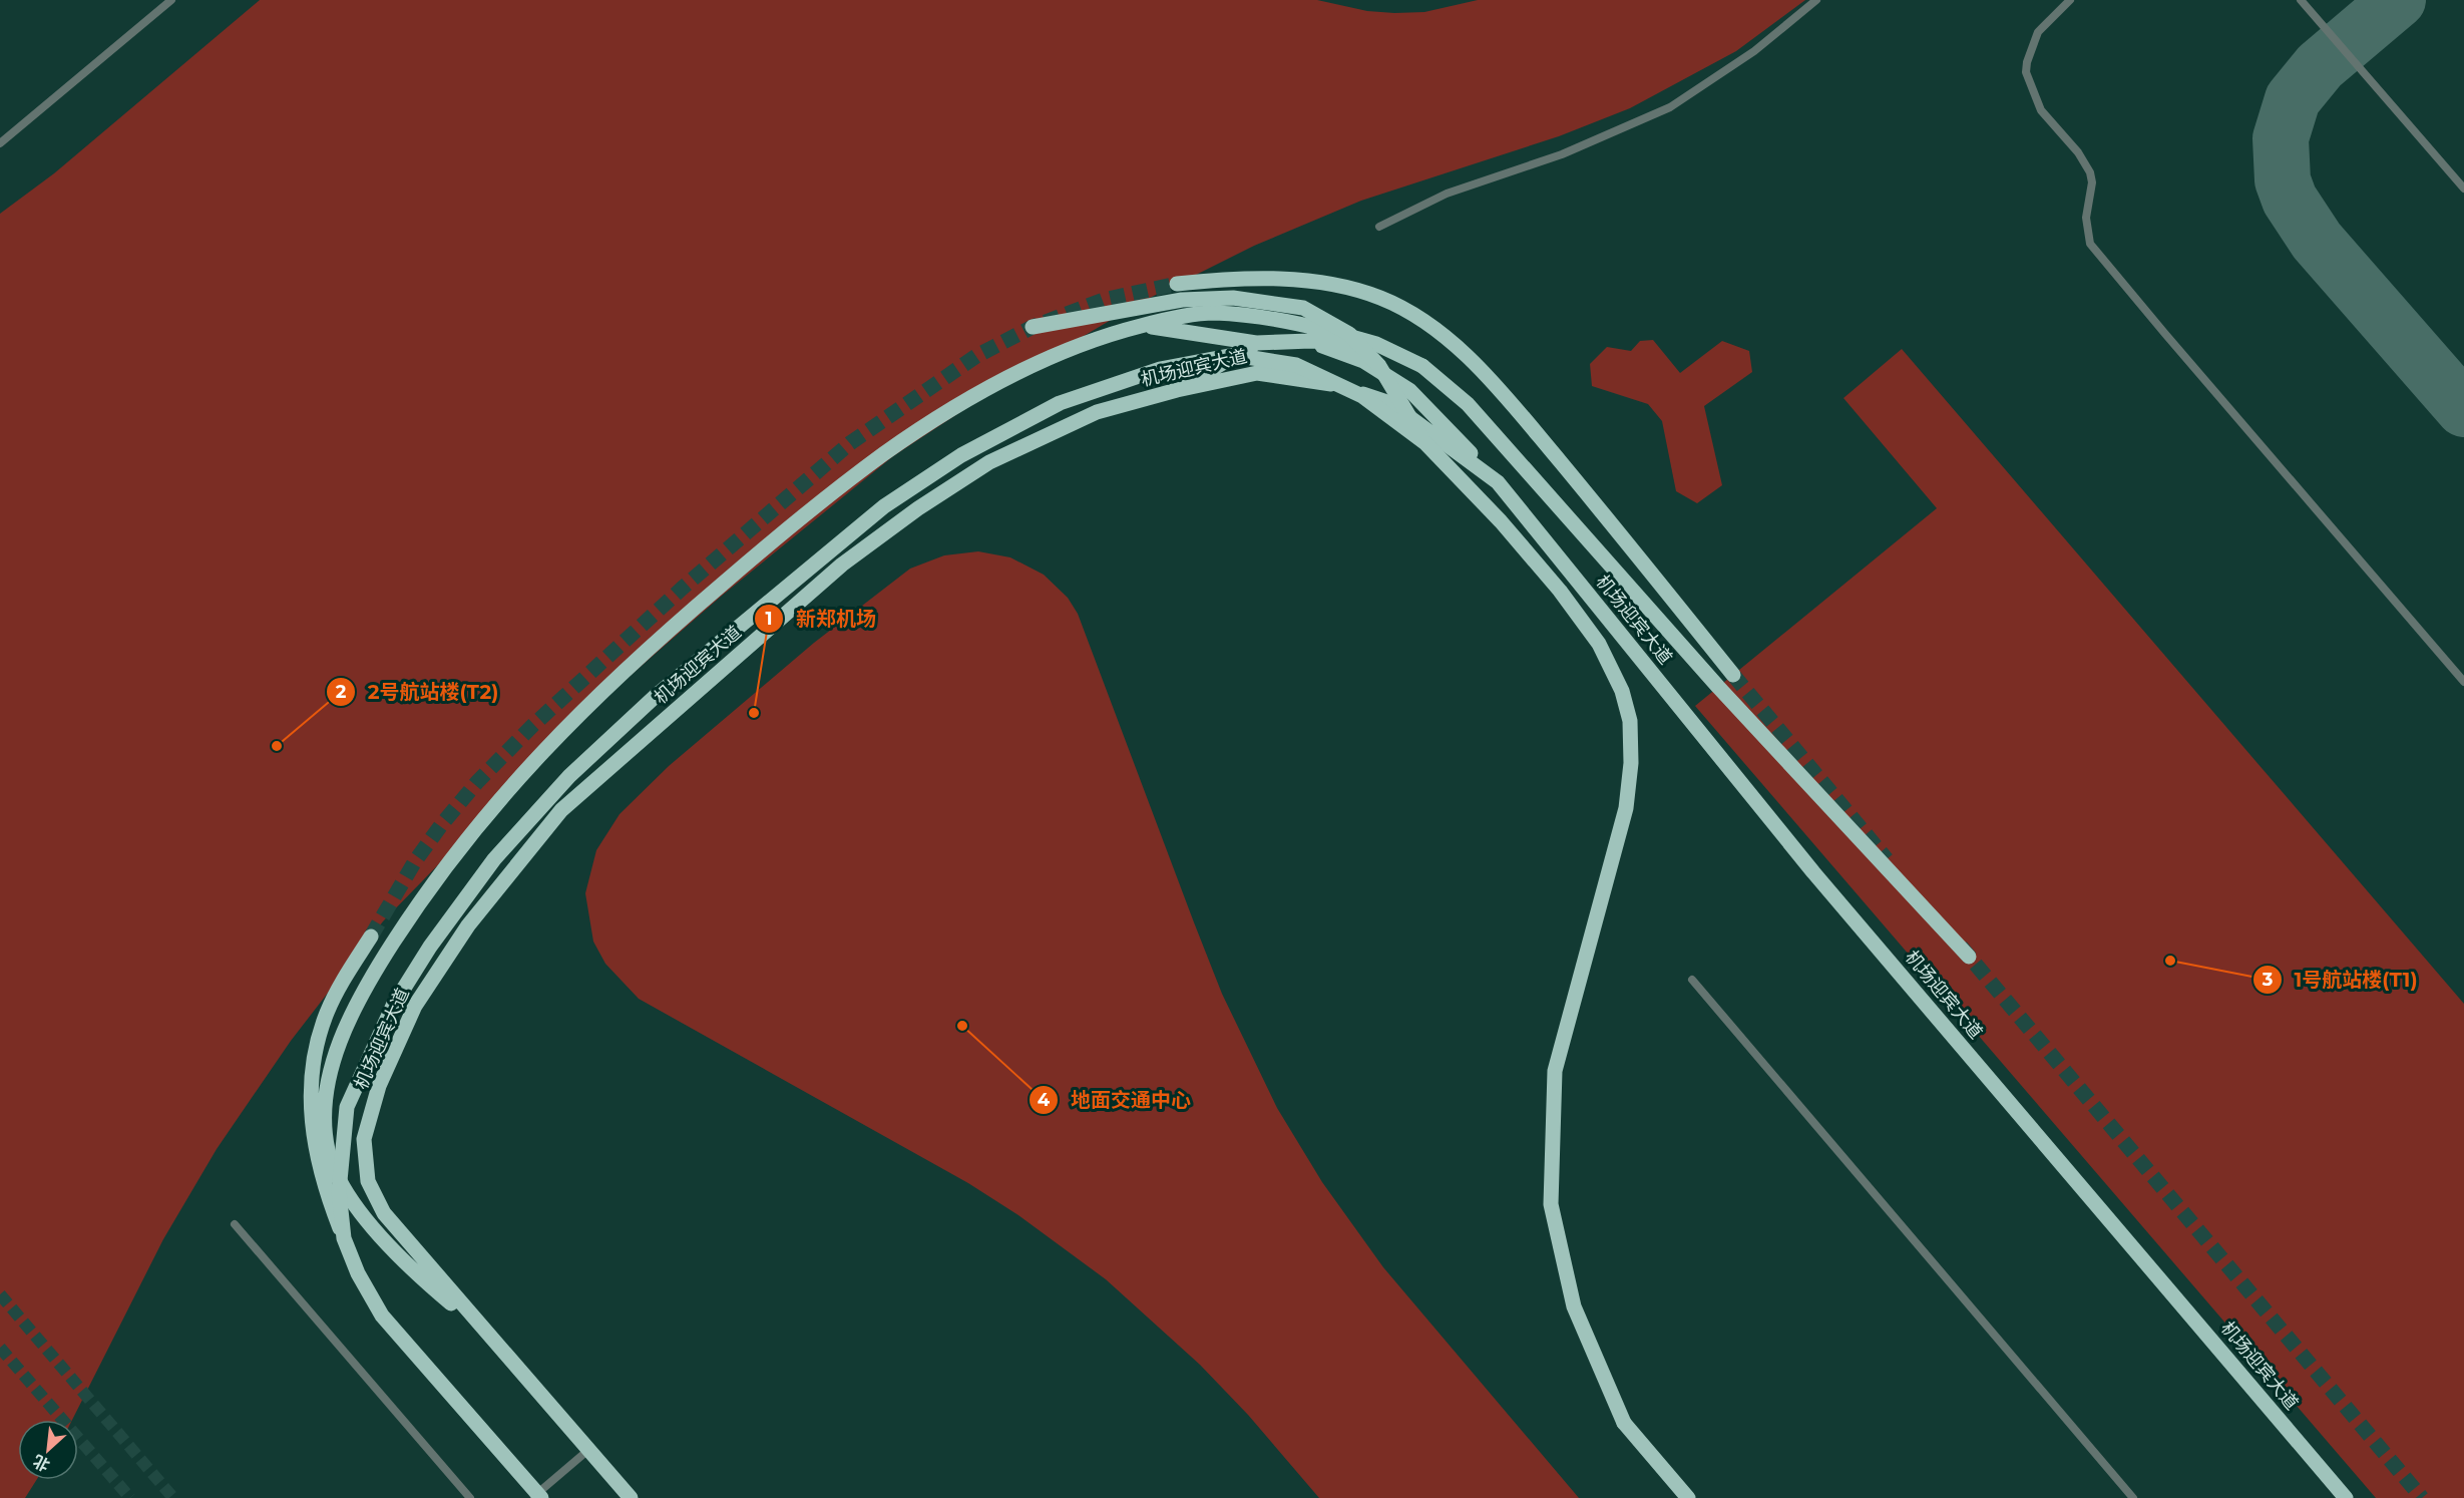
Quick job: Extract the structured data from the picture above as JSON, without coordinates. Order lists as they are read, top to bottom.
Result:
{
  "streets": {
    "main road": ["机场迎宾大道"]
  },
  "places": [
    "新郑机场",
    "2号航站楼(T2)",
    "1号航站楼(T1)",
    "地面交通中心"
  ],
  "north": "bottom left"
}
